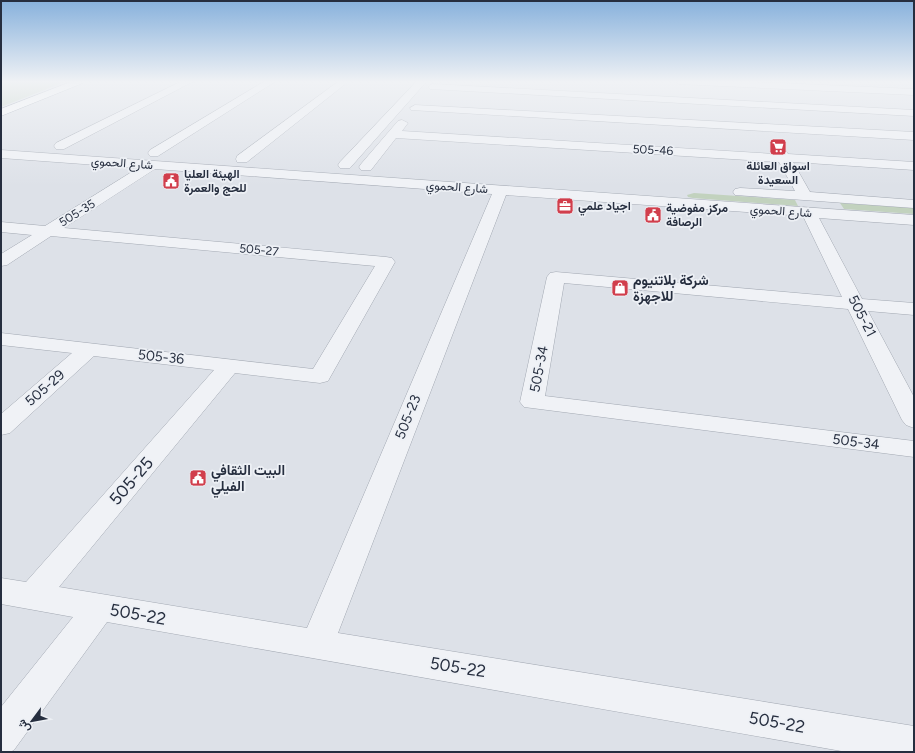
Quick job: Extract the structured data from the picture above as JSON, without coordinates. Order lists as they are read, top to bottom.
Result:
{
  "streets": {
    "street": [
      "505-46",
      "شارع الحموي",
      "505-35",
      "505-27",
      "505-21",
      "505-36",
      "505-34",
      "505-29",
      "505-23",
      "505-25",
      "505-22"
    ]
  },
  "crossings": [
    ["505-46", "505-21"],
    ["شارع الحموي", "505-35"],
    ["شارع الحموي", "505-21"],
    ["شارع الحموي", "505-23"],
    ["505-35", "505-27"],
    ["505-27", "505-36"],
    ["505-21", "505-34"],
    ["505-36", "505-29"],
    ["505-36", "505-25"],
    ["505-23", "505-22"],
    ["505-25", "505-22"]
  ],
  "places": {
    "supermarket": ["اسواق العائلة السعيدة"],
    "public building": ["الهيئة العليا للحج والعمرة", "مركز مفوضية الرصافة", "البيت الثقافي الفيلي"],
    "office": ["اجياد علمي"],
    "shop": ["شركة بلاتنيوم للاجهزة"]
  },
  "north": "bottom left"
}
